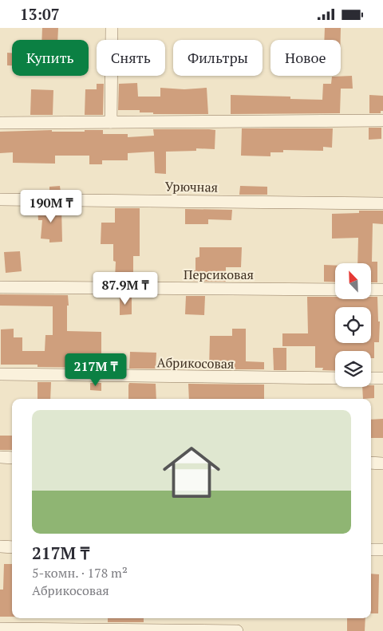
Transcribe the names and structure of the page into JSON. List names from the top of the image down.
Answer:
{
  "streets": {
    "street": ["Урючная", "Персиковая", "Абрикосовая"]
  },
  "north": "top left",
  "page": {
    "status": "13:07",
    "chip": [
      "Купить",
      "Снять",
      "Фильтры",
      "Новое"
    ],
    "price": ["190M ₸", "87.9M ₸", "217M ₸"],
    "list": [
      {
        "name": "217M ₸",
        "note": "5-комн. · 178 m² · Абрикосовая"
      }
    ]
  }
}
